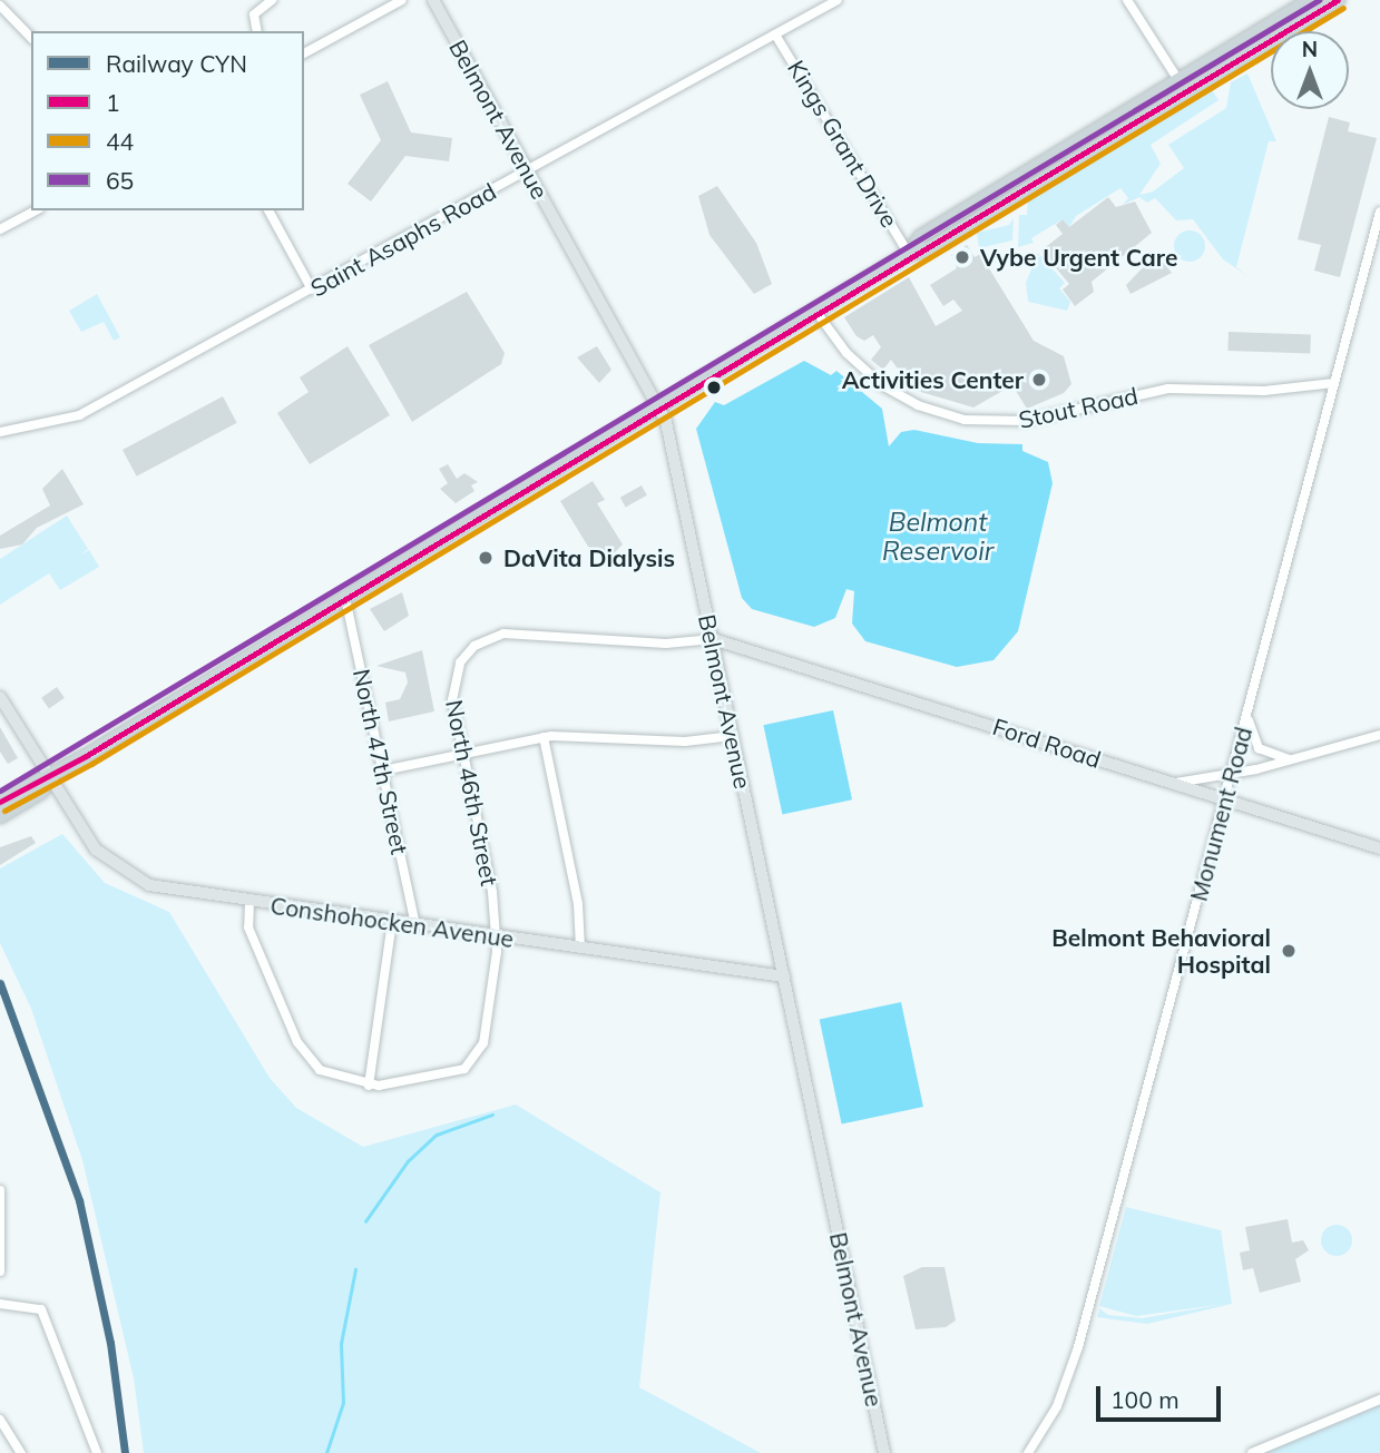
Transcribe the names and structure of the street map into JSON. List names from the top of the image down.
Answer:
{
  "streets": {
    "main road": ["Belmont Avenue", "Ford Road", "Conshohocken Avenue"],
    "street": [
      "Kings Grant Drive",
      "Saint Asaphs Road",
      "Stout Road",
      "North 47th Street",
      "North 46th Street",
      "Monument Road"
    ]
  },
  "crossings": [
    ["Belmont Avenue", "Saint Asaphs Road"],
    ["Belmont Avenue", "Ford Road"],
    ["Belmont Avenue", "North 46th Street"],
    ["Belmont Avenue", "Conshohocken Avenue"],
    ["Kings Grant Drive", "Saint Asaphs Road"],
    ["Stout Road", "Monument Road"],
    ["Ford Road", "North 46th Street"],
    ["Ford Road", "Monument Road"],
    ["North 47th Street", "Conshohocken Avenue"],
    ["North 46th Street", "Conshohocken Avenue"]
  ],
  "water": ["Belmont Reservoir"],
  "places": [
    "Vybe Urgent Care",
    "Activities Center",
    "DaVita Dialysis",
    "Belmont Behavioral Hospital"
  ],
  "lines": [
    "transit line 1",
    "transit line 65",
    "transit line 44",
    "rail line CYN"
  ],
  "legend": [
    "Railway CYN",
    "1",
    "44",
    "65"
  ],
  "scale_bar": "100 m",
  "north": "top"
}
